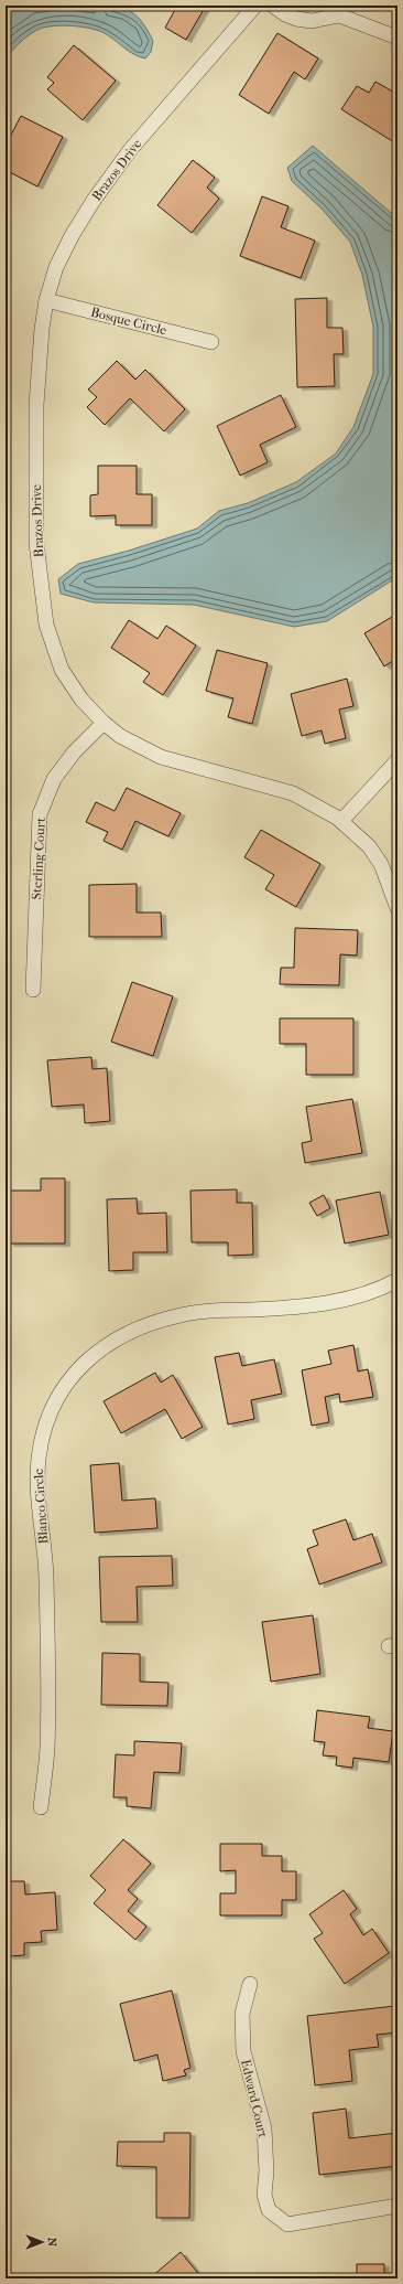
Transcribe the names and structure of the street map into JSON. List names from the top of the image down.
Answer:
{
  "streets": {
    "street": [
      "Brazos Drive",
      "Bosque Circle",
      "Sterling Court",
      "Blanco Circle",
      "Edward Court"
    ]
  },
  "crossings": [
    ["Brazos Drive", "Bosque Circle"],
    ["Brazos Drive", "Sterling Court"]
  ],
  "north": "right"
}
